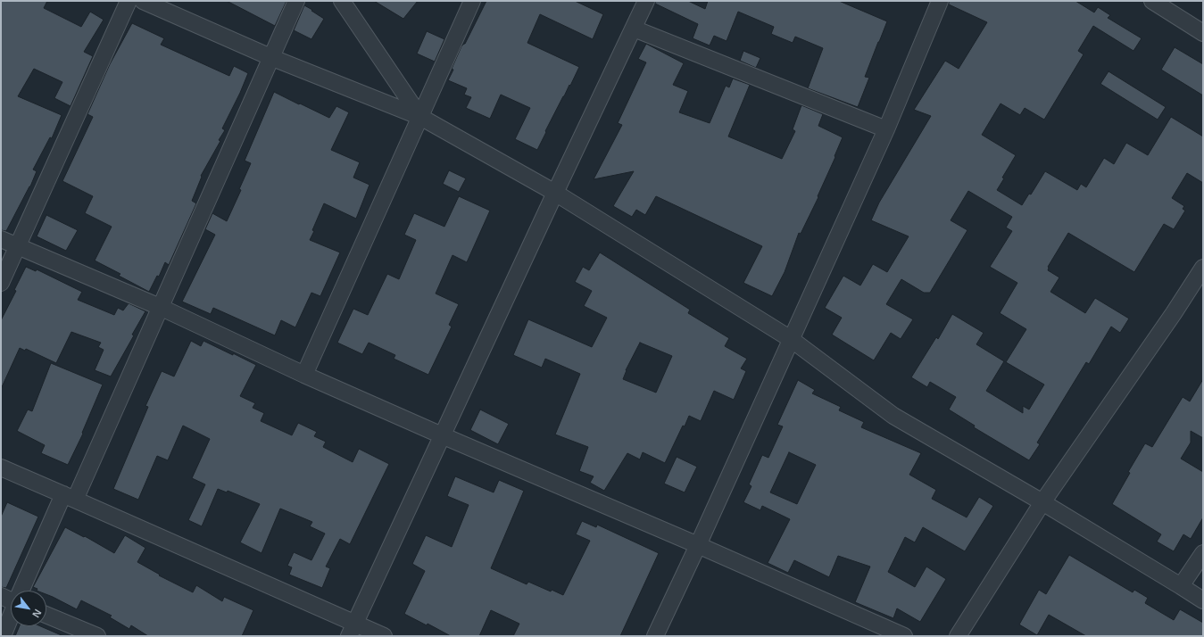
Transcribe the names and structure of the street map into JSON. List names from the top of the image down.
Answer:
{
  "north": "bottom right"
}
